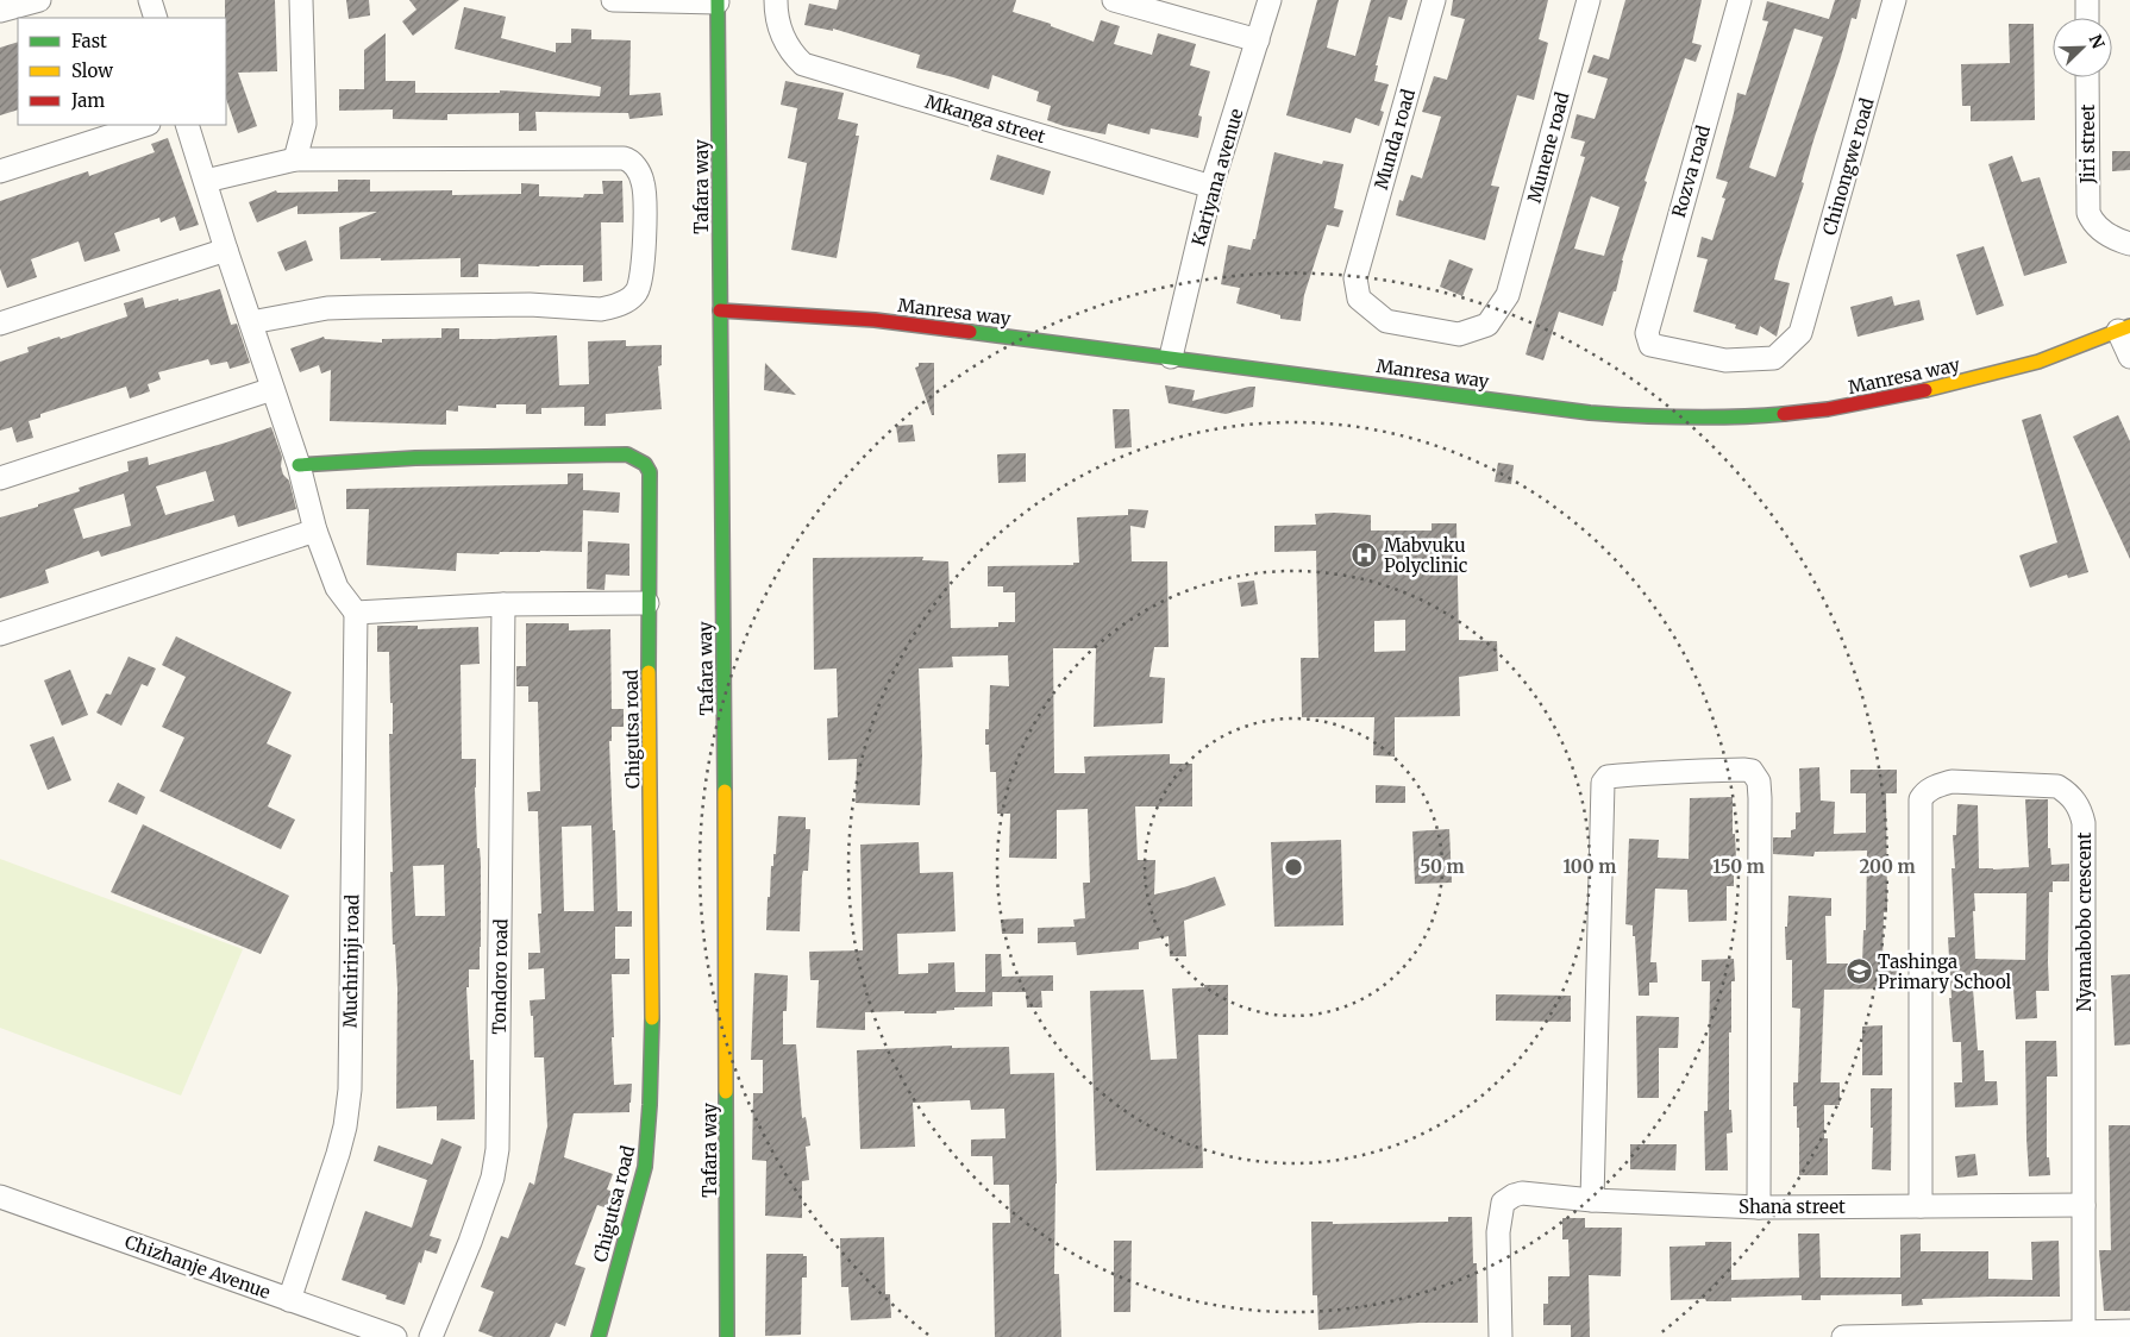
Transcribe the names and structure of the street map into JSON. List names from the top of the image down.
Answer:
{
  "streets": {
    "street": [
      "Mkanga street",
      "Munda road",
      "Jiri street",
      "Munene road",
      "Chinongwe road",
      "Rozva road",
      "Kariyana avenue",
      "Tafara way",
      "Manresa way",
      "Chigutsa road",
      "Nyamabobo crescent",
      "Muchirinji road",
      "Tondoro road",
      "Shana street",
      "Chizhanje Avenue"
    ]
  },
  "crossings": [
    ["Mkanga street", "Kariyana avenue"],
    ["Munda road", "Munene road"],
    ["Chinongwe road", "Rozva road"],
    ["Kariyana avenue", "Manresa way"],
    ["Tafara way", "Manresa way"],
    ["Nyamabobo crescent", "Shana street"],
    ["Muchirinji road", "Chizhanje Avenue"]
  ],
  "places": {
    "hospital": ["Mabvuku Polyclinic"],
    "school or university": ["Tashinga Primary School"]
  },
  "legend": ["Fast", "Slow", "Jam"],
  "north": "top right",
  "rings": [
    "50 m",
    "100 m",
    "150 m",
    "200 m"
  ]
}
